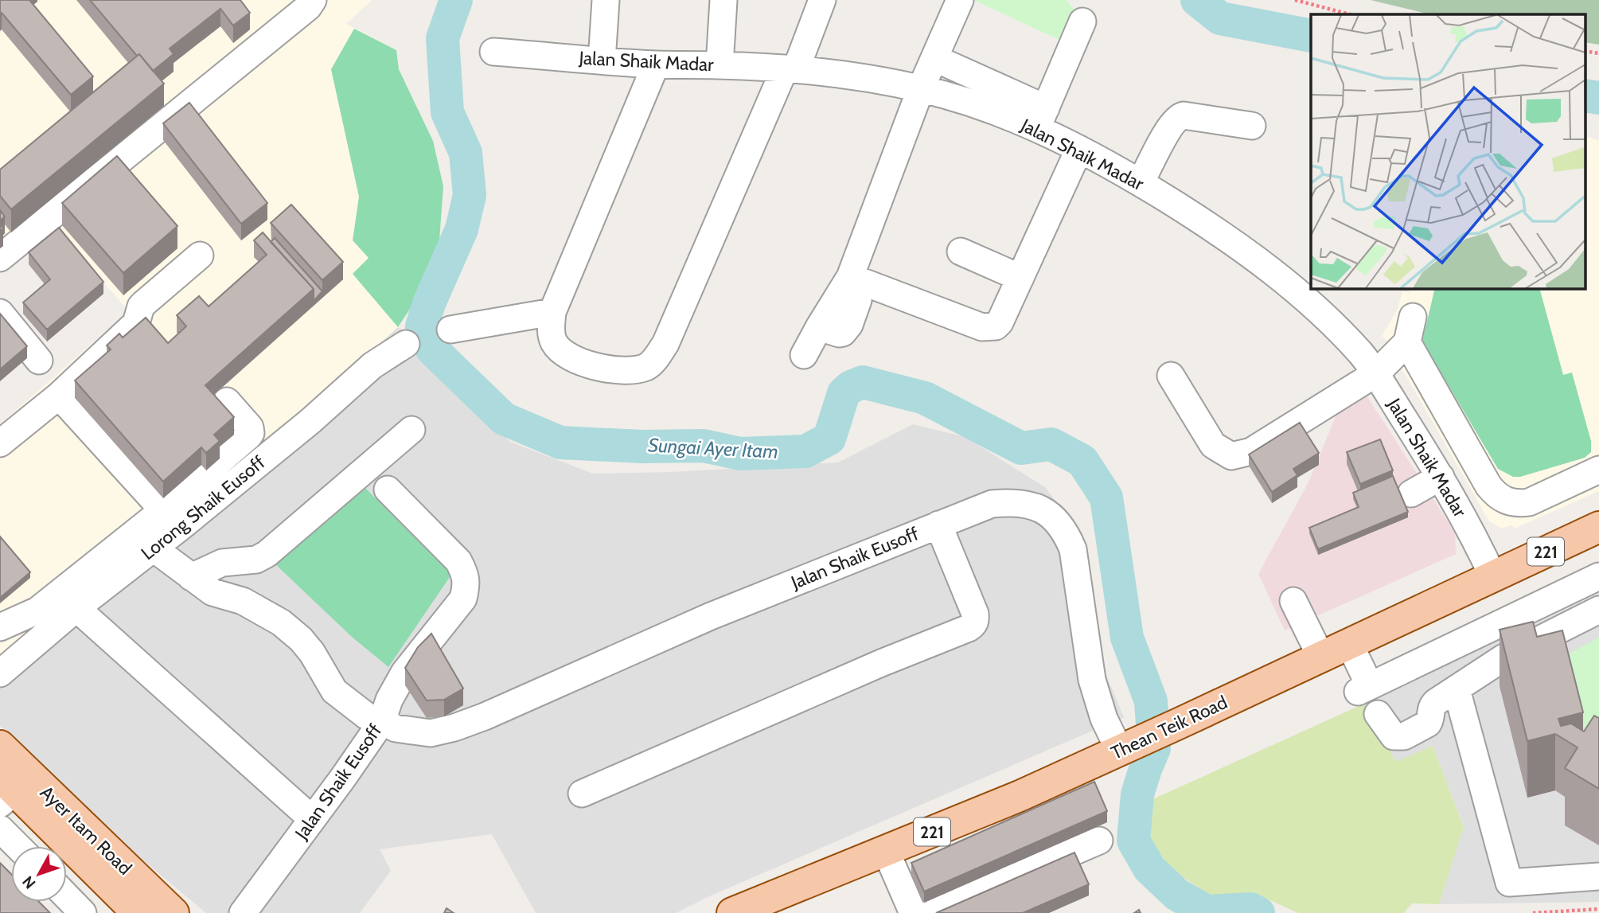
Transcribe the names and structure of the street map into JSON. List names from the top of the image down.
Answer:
{
  "streets": {
    "main road": ["221", "Thean Teik Road", "Ayer Itam Road"],
    "street": ["Jalan Shaik Madar", "Lorong Shaik Eusoff", "Jalan Shaik Eusoff"]
  },
  "crossings": [
    ["Jalan Shaik Madar", "Thean Teik Road"],
    ["Lorong Shaik Eusoff", "Jalan Shaik Eusoff"],
    ["Jalan Shaik Eusoff", "Thean Teik Road"]
  ],
  "water": ["Sungai Ayer Itam"],
  "north": "bottom left"
}
